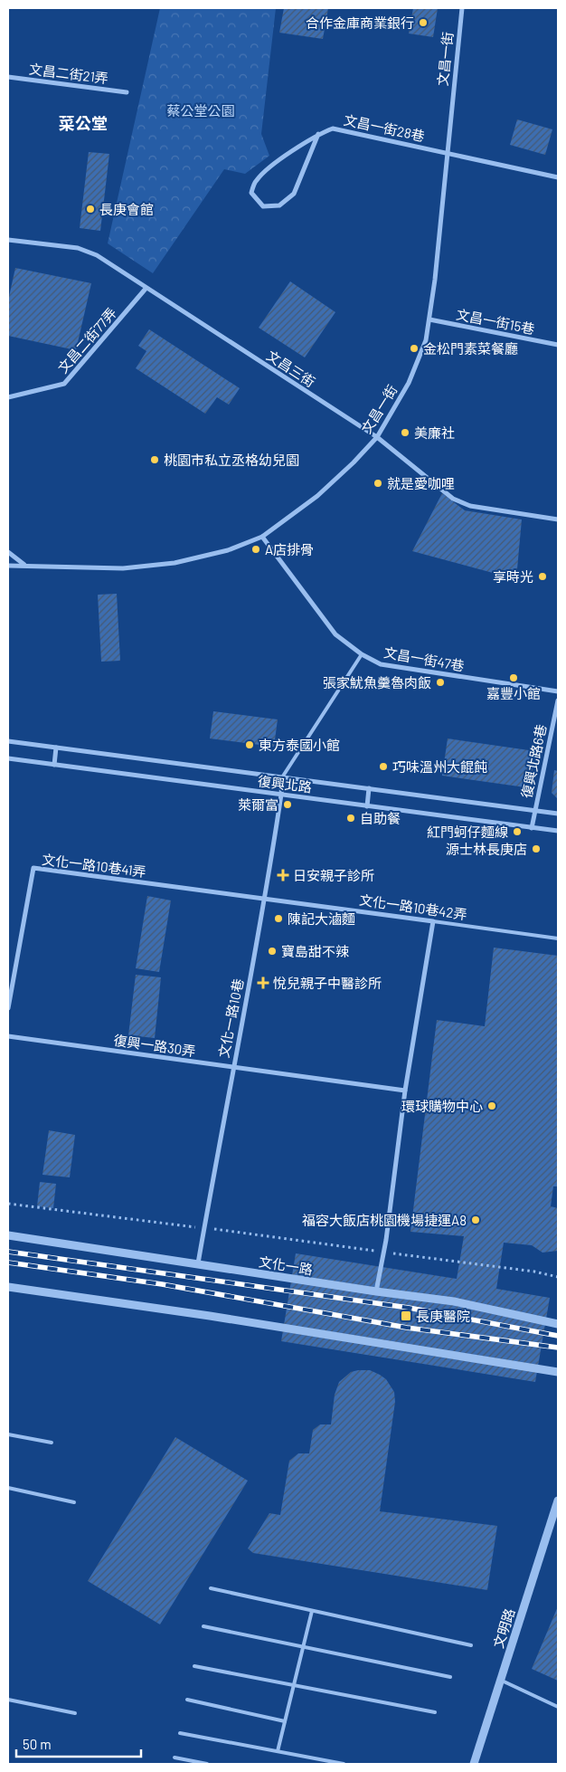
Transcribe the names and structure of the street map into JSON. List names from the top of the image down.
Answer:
{
  "streets": {
    "street": [
      "文昌一街",
      "文昌二街21弄",
      "文昌一街28巷",
      "文昌一街15巷",
      "文昌二街77弄",
      "文昌三街",
      "文昌一街47巷",
      "復興北路6巷",
      "復興北路",
      "文化一路10巷41弄",
      "文化一路10巷42弄",
      "文化一路10巷",
      "復興一路30弄",
      "文化一路",
      "文明路"
    ]
  },
  "crossings": [
    ["文昌一街", "文昌一街28巷"],
    ["文昌一街", "文昌一街15巷"],
    ["文昌一街", "文昌三街"],
    ["文昌一街", "文昌一街47巷"],
    ["文昌二街77弄", "文昌三街"],
    ["復興北路6巷", "復興北路"],
    ["復興北路", "文化一路10巷"],
    ["文化一路10巷41弄", "文化一路10巷42弄"],
    ["文化一路10巷41弄", "文化一路10巷"],
    ["文化一路10巷42弄", "文化一路10巷"],
    ["文化一路10巷", "復興一路30弄"],
    ["文化一路10巷", "文化一路"]
  ],
  "districts": ["菜公堂"],
  "parks": ["蔡公堂公園"],
  "places": {
    "other": [
      "合作金庫商業銀行",
      "長庚會館",
      "金松門素菜餐廳",
      "美廉社",
      "桃園市私立丞格幼兒園",
      "就是愛咖哩",
      "A店排骨",
      "享時光",
      "嘉豐小館",
      "張家魷魚羹魯肉飯",
      "東方泰國小館",
      "巧味溫州大餛飩",
      "萊爾富",
      "自助餐",
      "紅門蚵仔麵線",
      "源士林長庚店",
      "陳記大滷麵",
      "寶島甜不辣",
      "環球購物中心",
      "福容大飯店桃園機場捷運A8"
    ],
    "health": ["日安親子診所", "悅兒親子中醫診所"],
    "transit": ["長庚醫院"]
  },
  "scale_bar": "50 m"
}
